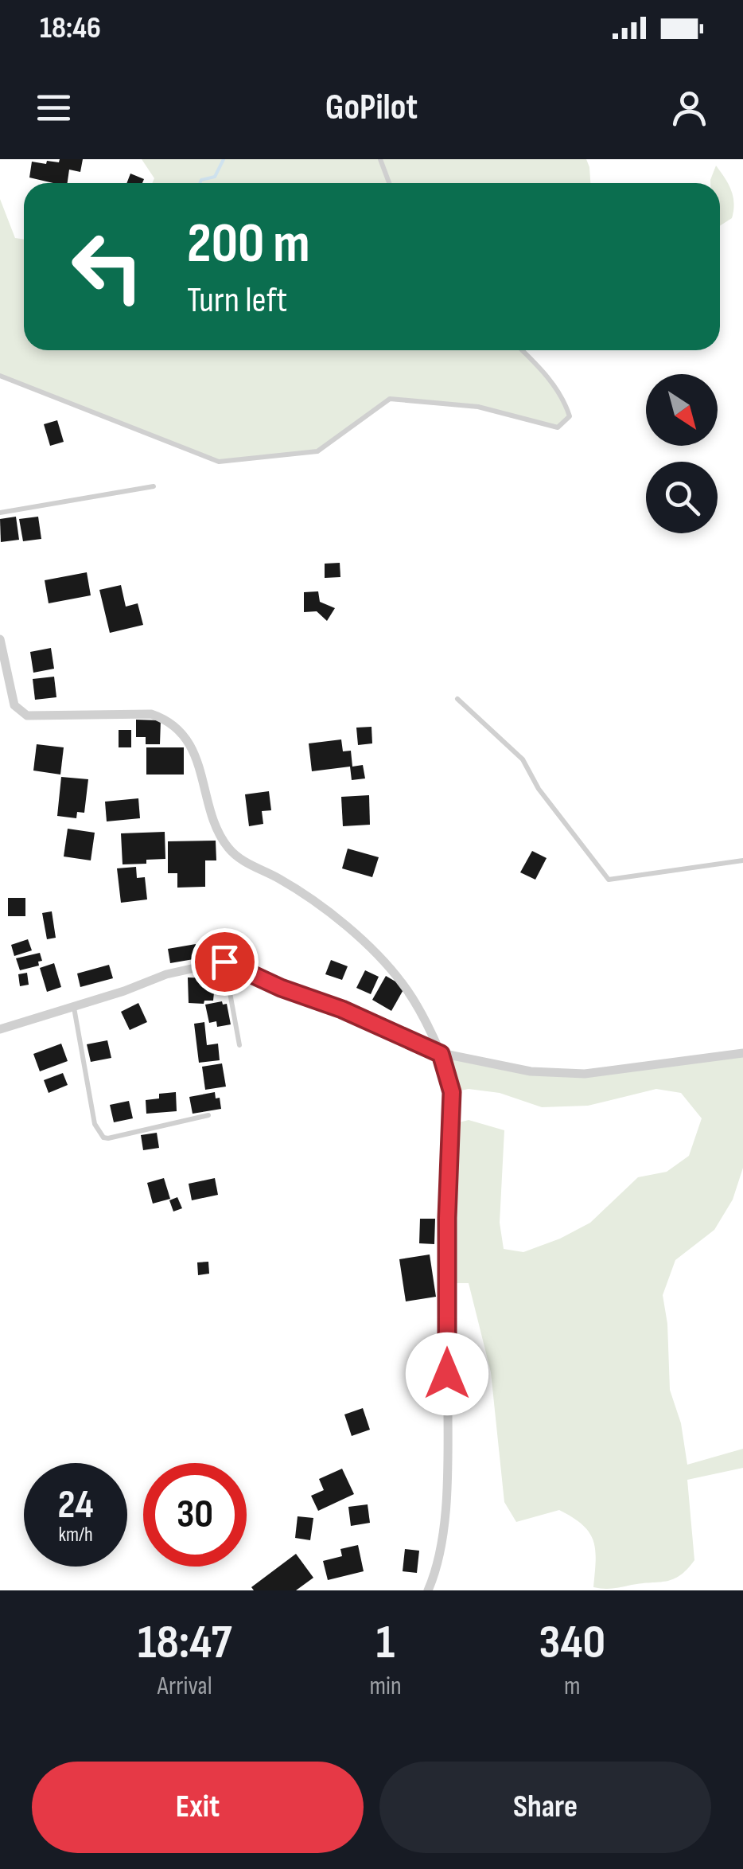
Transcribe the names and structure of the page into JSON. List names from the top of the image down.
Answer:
{
  "north": "bottom right",
  "page": {
    "status": "18:46",
    "header": "GoPilot",
    "turn": ["200 m", "Turn left"],
    "speed": "24 km/h",
    "limit": "30",
    "eta": [
      "18:47",
      "Arrival",
      "1",
      "min",
      "340",
      "m"
    ],
    "buttons": ["Exit", "Share"]
  }
}
